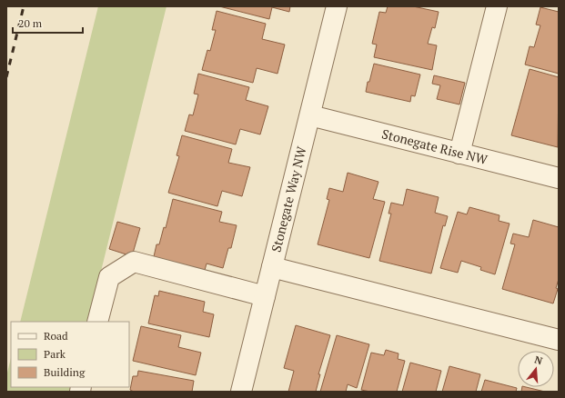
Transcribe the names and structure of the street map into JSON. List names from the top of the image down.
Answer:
{
  "streets": {
    "street": ["Stonegate Rise NW", "Stonegate Way NW"]
  },
  "crossings": [
    ["Stonegate Rise NW", "Stonegate Way NW"]
  ],
  "legend": ["Road", "Park", "Building"],
  "scale_bar": "20 m",
  "north": "top"
}
